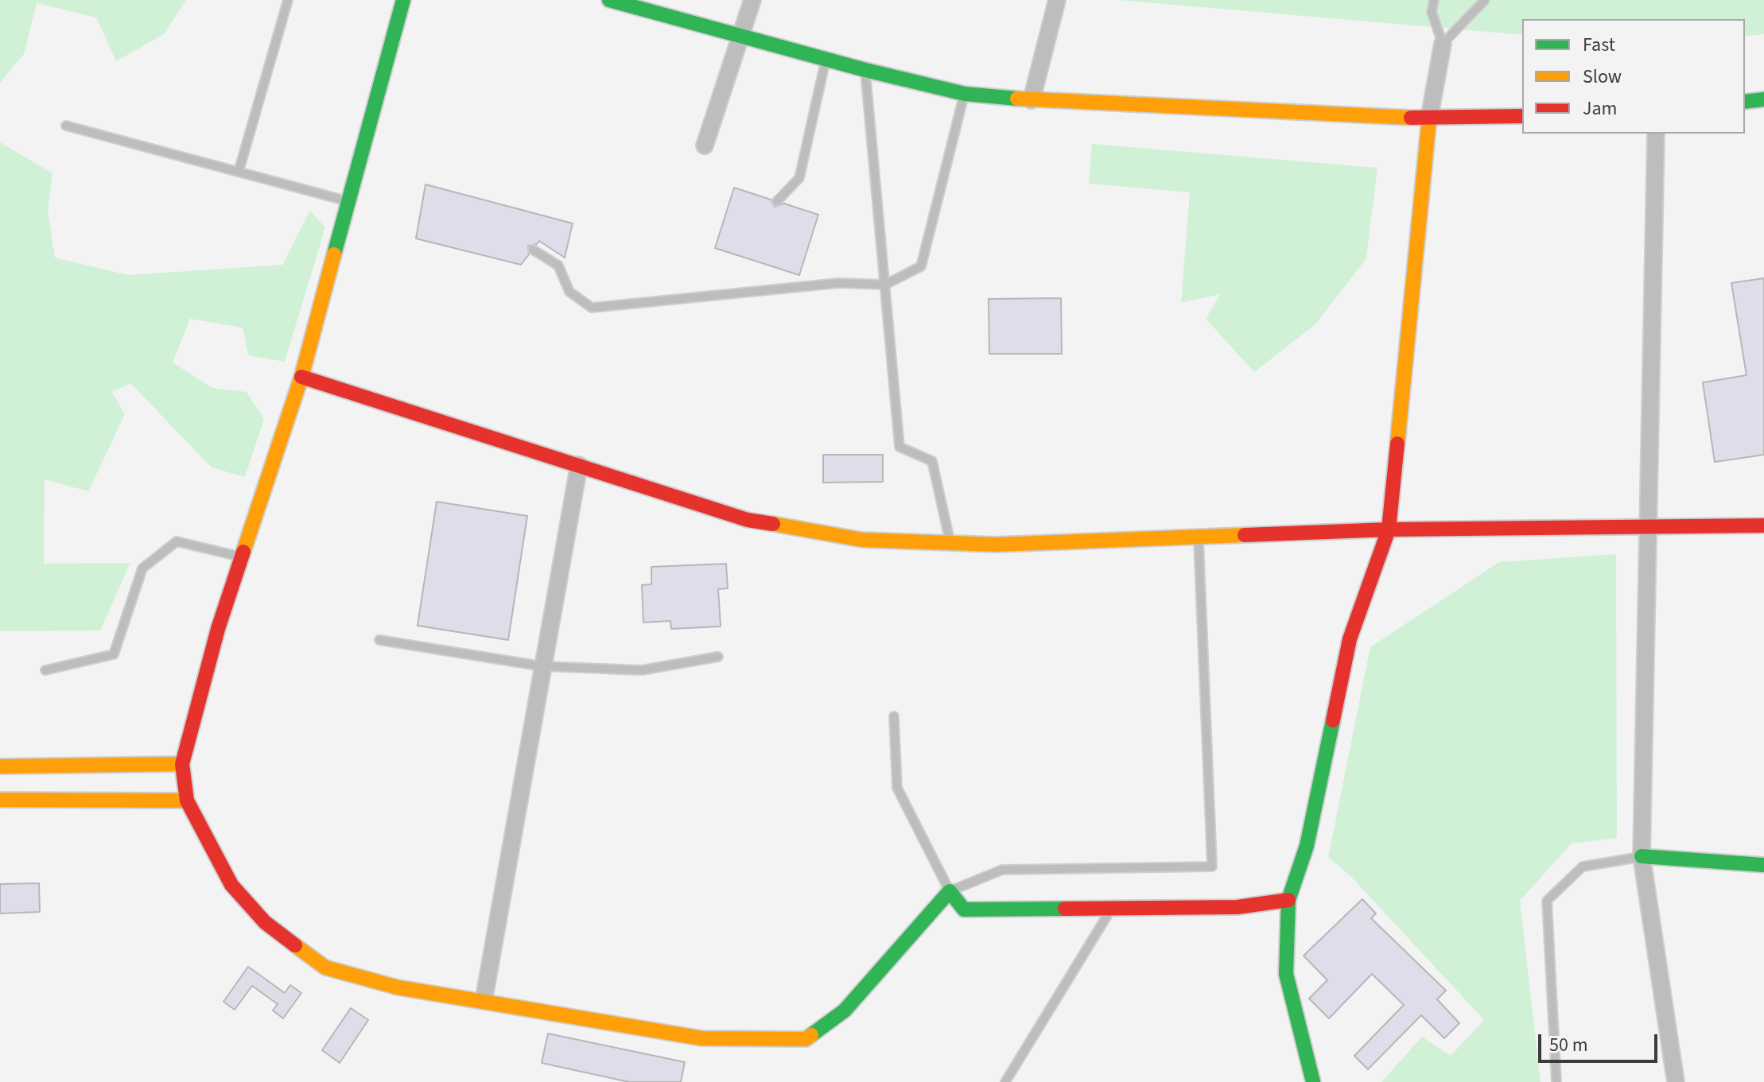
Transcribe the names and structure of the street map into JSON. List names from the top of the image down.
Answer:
{
  "legend": ["Fast", "Slow", "Jam"],
  "scale_bar": "50 m"
}
